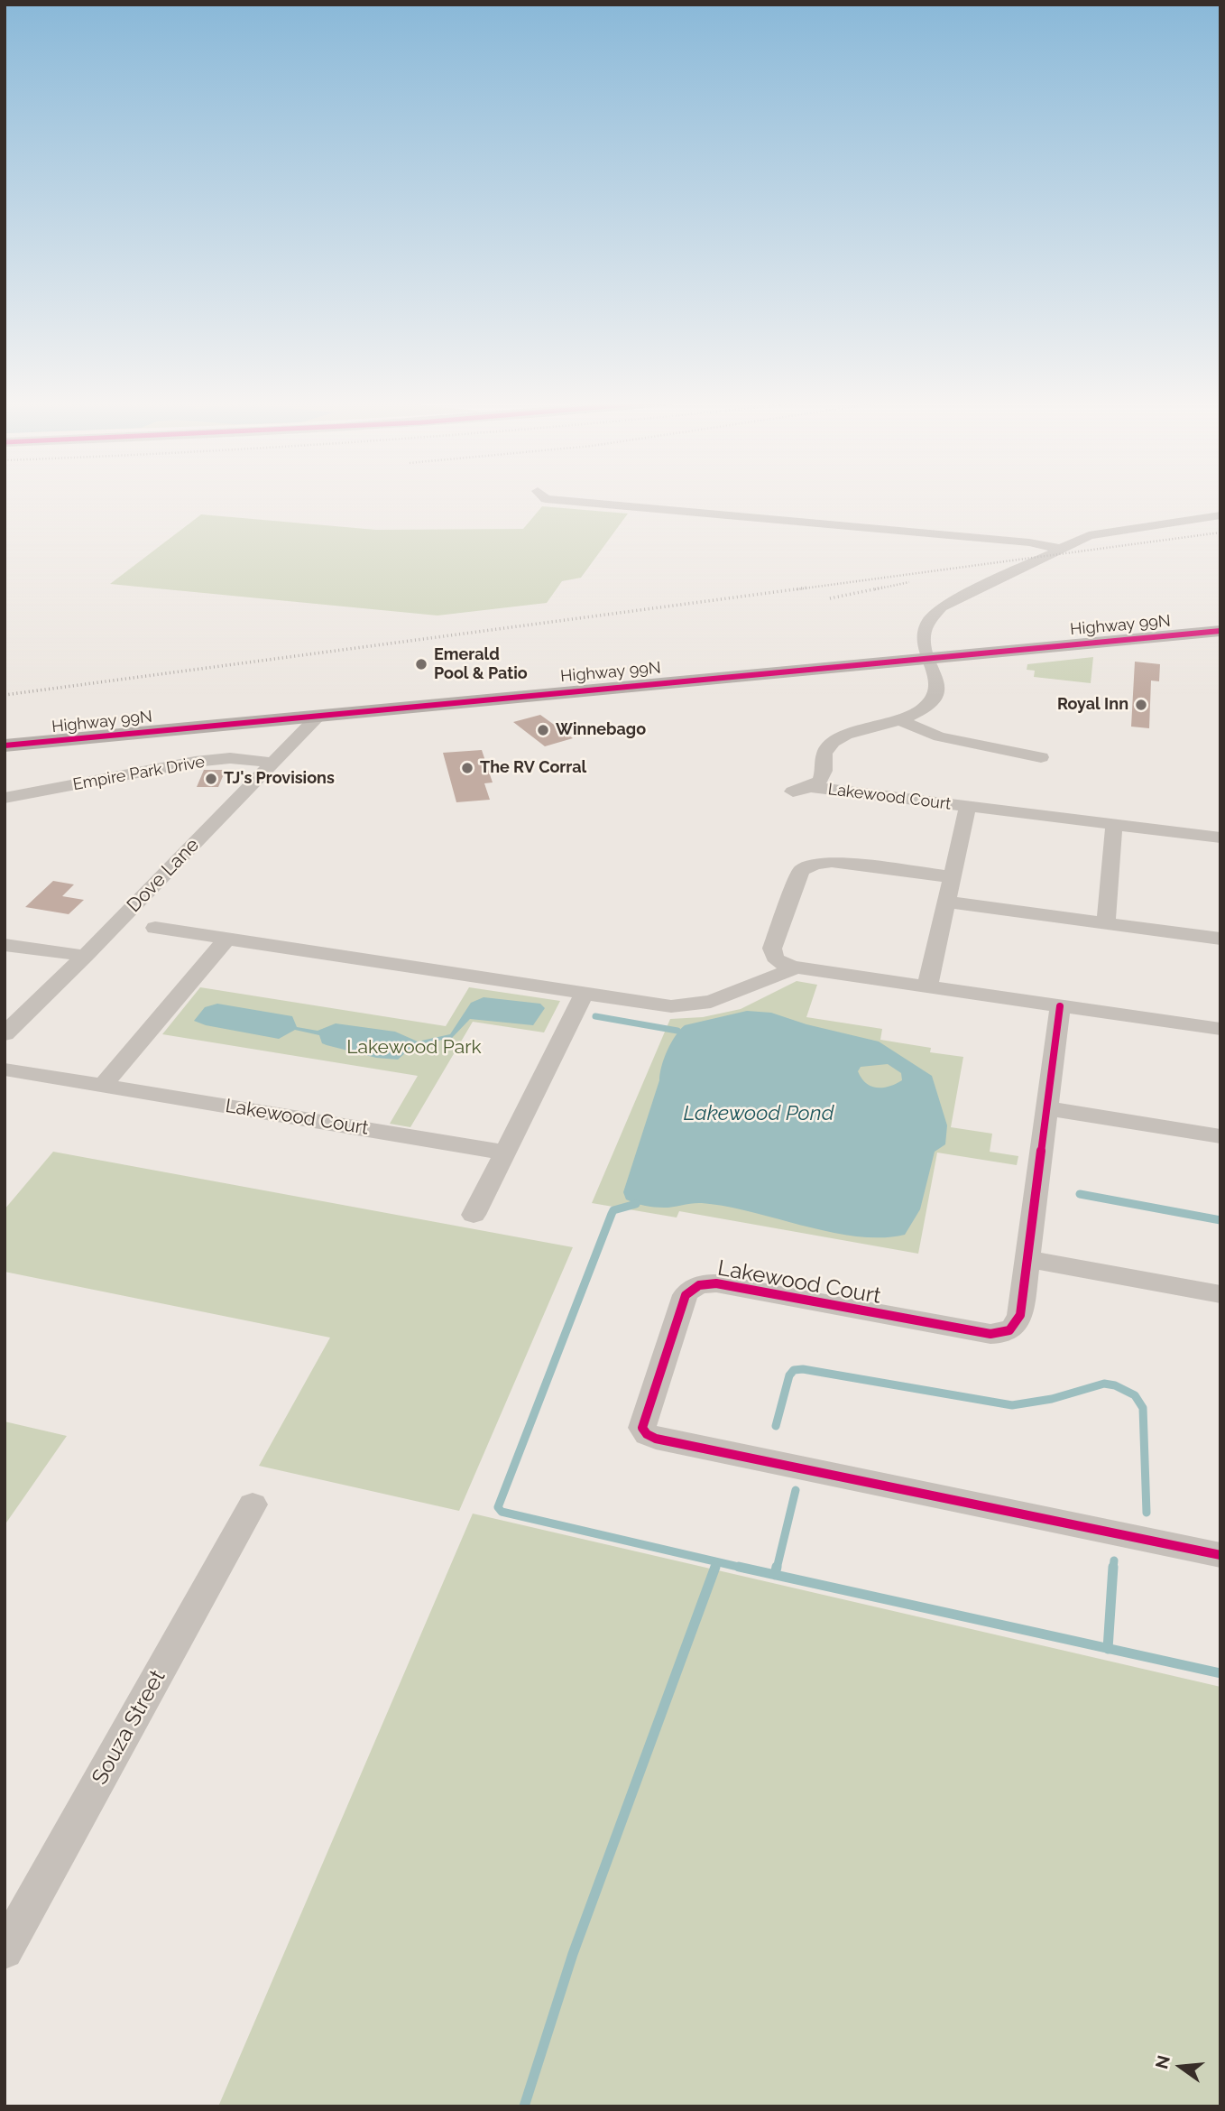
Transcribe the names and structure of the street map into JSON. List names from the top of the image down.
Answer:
{
  "streets": {
    "main road": ["Highway 99N"],
    "street": [
      "Empire Park Drive",
      "Lakewood Court",
      "Dove Lane",
      "Souza Street"
    ]
  },
  "crossings": [
    ["Highway 99N", "Lakewood Court"],
    ["Highway 99N", "Dove Lane"],
    ["Empire Park Drive", "Dove Lane"]
  ],
  "water": ["Lakewood Pond"],
  "parks": ["Lakewood Park"],
  "places": [
    "Emerald Pool & Patio",
    "Royal Inn",
    "Winnebago",
    "The RV Corral",
    "TJ's Provisions"
  ],
  "north": "left"
}
